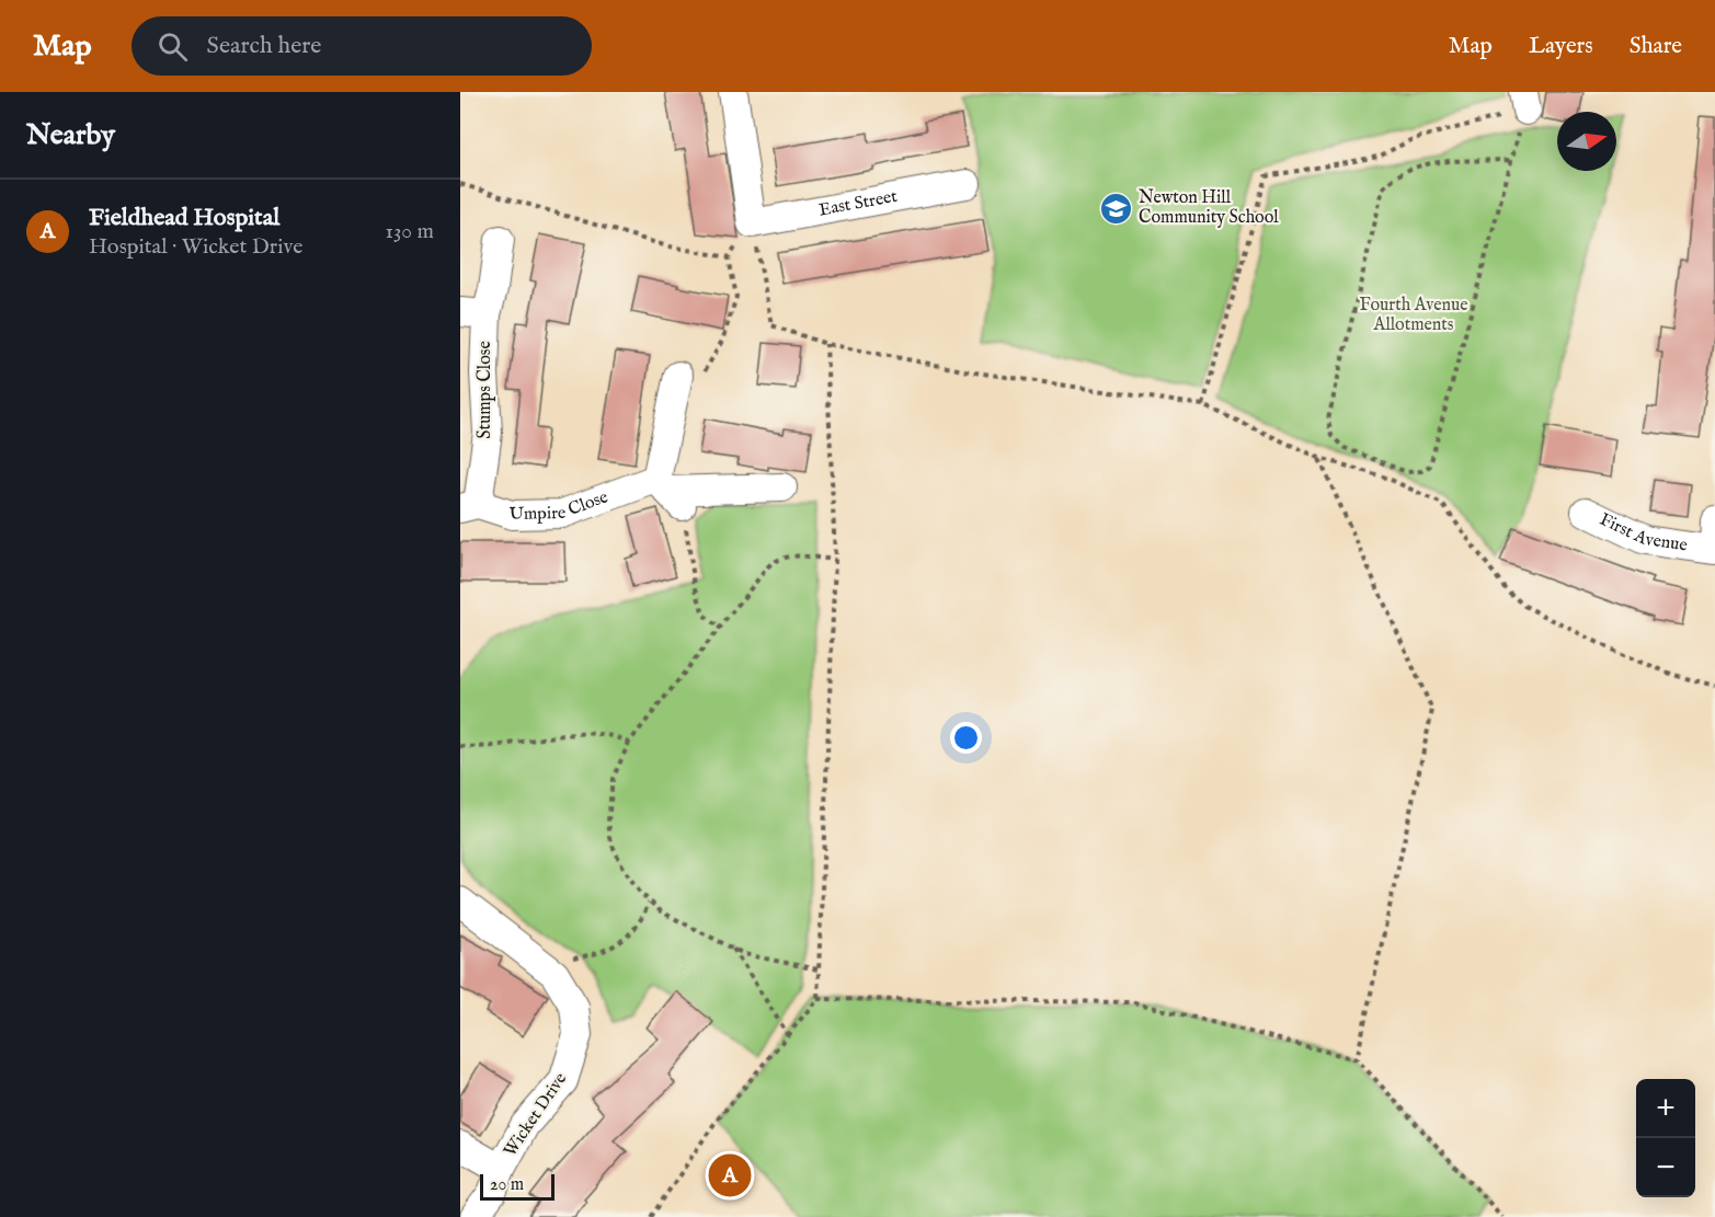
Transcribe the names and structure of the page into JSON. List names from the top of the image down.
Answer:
{
  "streets": {
    "street": [
      "East Street",
      "Stumps Close",
      "Umpire Close",
      "First Avenue",
      "Wicket Drive"
    ]
  },
  "crossings": [
    ["Stumps Close", "Umpire Close"]
  ],
  "parks": ["Fourth Avenue Allotments"],
  "places": {
    "school or university": ["Newton Hill Community School"]
  },
  "scale_bar": "20 m",
  "north": "right",
  "page": {
    "header": "Map",
    "search": "Search here",
    "nav": ["Map", "Layers", "Share"],
    "heading": "Nearby",
    "list": [
      {
        "mark": "A",
        "name": "Fieldhead Hospital",
        "note": "Hospital · Wicket Drive",
        "value": "130 m"
      }
    ],
    "map_buttons": ["+", "−"],
    "pins": "A",
    "scale": "20 m"
  }
}
